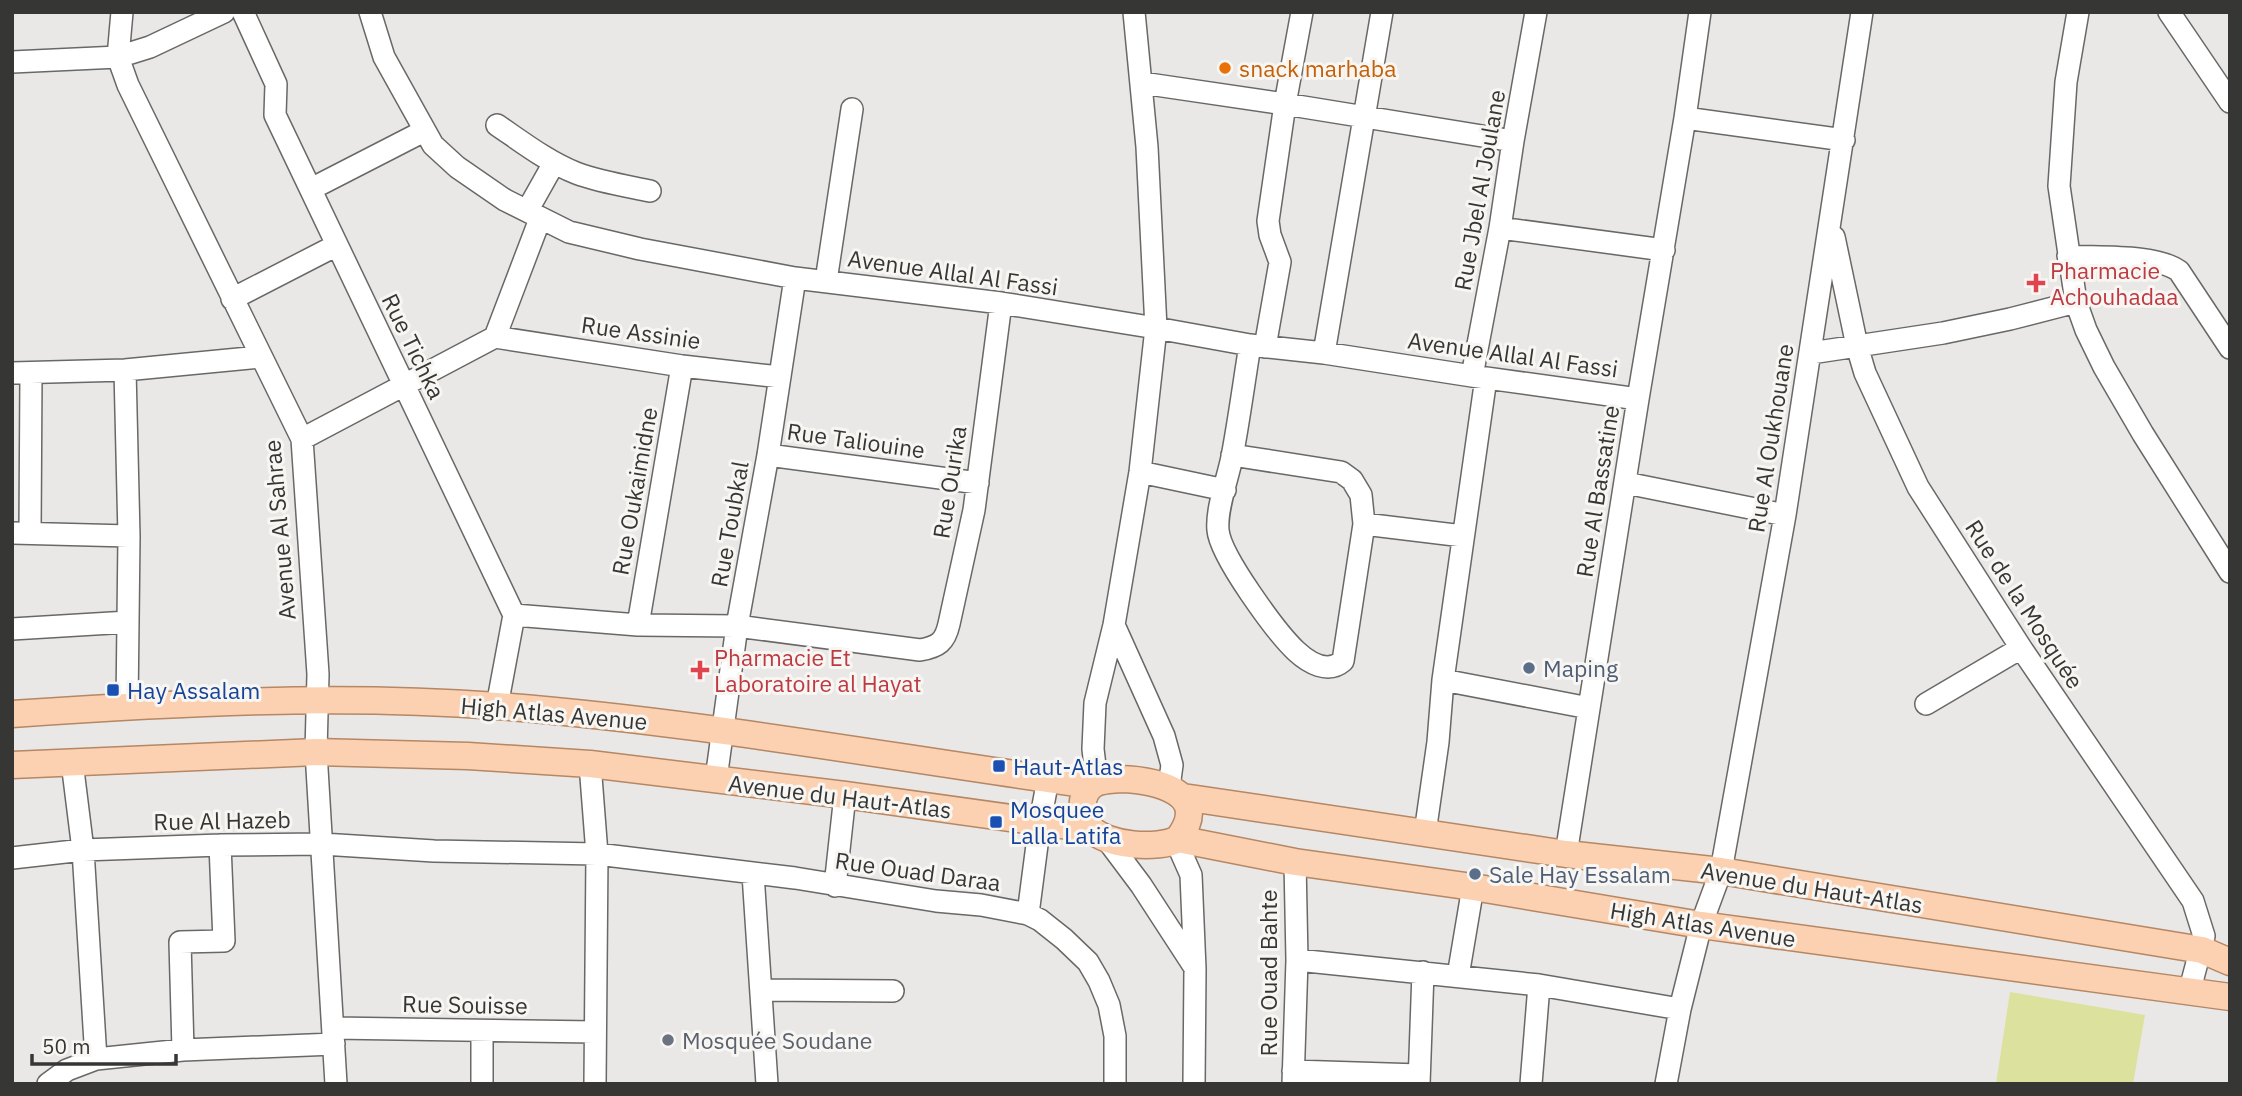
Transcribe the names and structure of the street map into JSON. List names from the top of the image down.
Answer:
{
  "streets": {
    "main road": ["High Atlas Avenue", "Avenue du Haut-Atlas"],
    "street": [
      "Rue Jbel Al Joulane",
      "Avenue Allal Al Fassi",
      "Rue Assinie",
      "Rue Tichka",
      "Rue Al Oukhouane",
      "Rue Taliouine",
      "Rue Ourika",
      "Rue Oukaimidne",
      "Rue Al Bassatine",
      "Rue Toubkal",
      "Avenue Al Sahrae",
      "Rue de la Mosquée",
      "Rue Al Hazeb",
      "Rue Ouad Daraa",
      "Rue Ouad Bahte",
      "Rue Souisse"
    ]
  },
  "crossings": [
    ["Rue Jbel Al Joulane", "Avenue Allal Al Fassi"],
    ["Rue Jbel Al Joulane", "Avenue du Haut-Atlas"],
    ["Avenue Allal Al Fassi", "Rue Ourika"],
    ["Avenue Allal Al Fassi", "Rue Al Bassatine"],
    ["Avenue Allal Al Fassi", "Rue Toubkal"],
    ["Rue Assinie", "Rue Oukaimidne"],
    ["Rue Assinie", "Rue Toubkal"],
    ["Rue Al Oukhouane", "Rue de la Mosquée"],
    ["Rue Al Oukhouane", "High Atlas Avenue"],
    ["Rue Al Oukhouane", "Avenue du Haut-Atlas"],
    ["Rue Taliouine", "Rue Ourika"],
    ["Rue Taliouine", "Rue Toubkal"],
    ["Rue Ourika", "Rue Toubkal"],
    ["Rue Al Bassatine", "Avenue du Haut-Atlas"],
    ["Rue Toubkal", "High Atlas Avenue"],
    ["Rue Toubkal", "Avenue du Haut-Atlas"],
    ["Avenue Al Sahrae", "High Atlas Avenue"],
    ["Avenue Al Sahrae", "Rue Al Hazeb"],
    ["Avenue Al Sahrae", "Rue Souisse"],
    ["Rue de la Mosquée", "High Atlas Avenue"],
    ["Rue de la Mosquée", "Avenue du Haut-Atlas"],
    ["High Atlas Avenue", "Avenue du Haut-Atlas"],
    ["High Atlas Avenue", "Rue Ouad Bahte"],
    ["Rue Al Hazeb", "Rue Ouad Daraa"]
  ],
  "places": {
    "other": [
      "snack marhaba",
      "Maping",
      "Sale Hay Essalam",
      "Mosquée Soudane"
    ],
    "health": ["Pharmacie Achouhadaa", "Pharmacie Et Laboratoire al Hayat"],
    "transit": ["Hay Assalam", "Haut-Atlas", "Mosquee Lalla Latifa"]
  },
  "scale_bar": "50 m"
}
